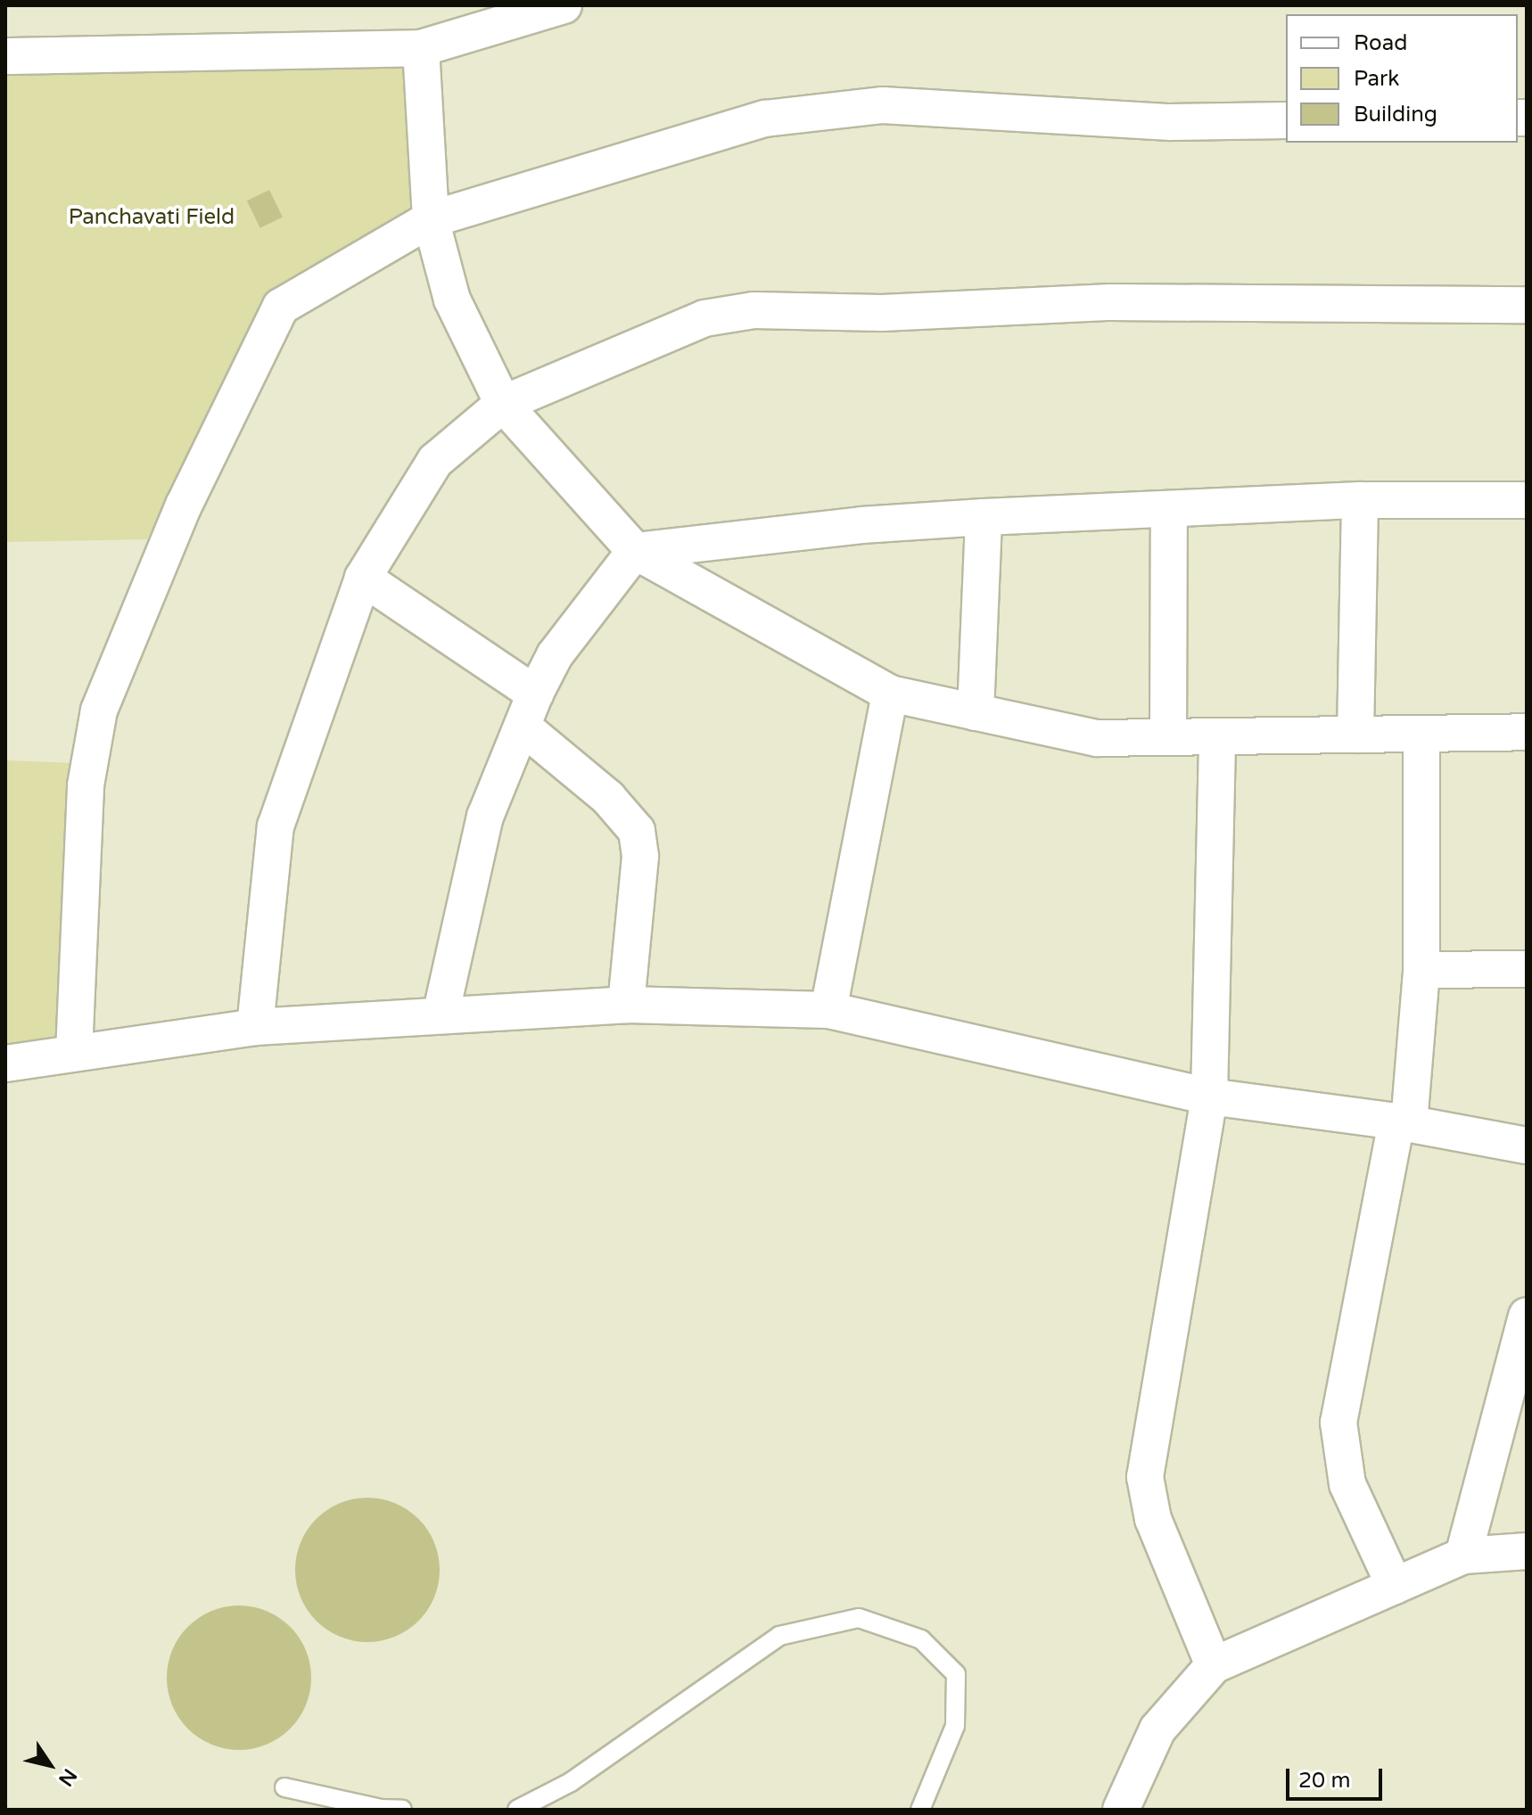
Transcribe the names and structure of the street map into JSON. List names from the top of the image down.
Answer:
{
  "parks": ["Panchavati Field"],
  "legend": ["Road", "Park", "Building"],
  "scale_bar": "20 m",
  "north": "bottom right"
}
